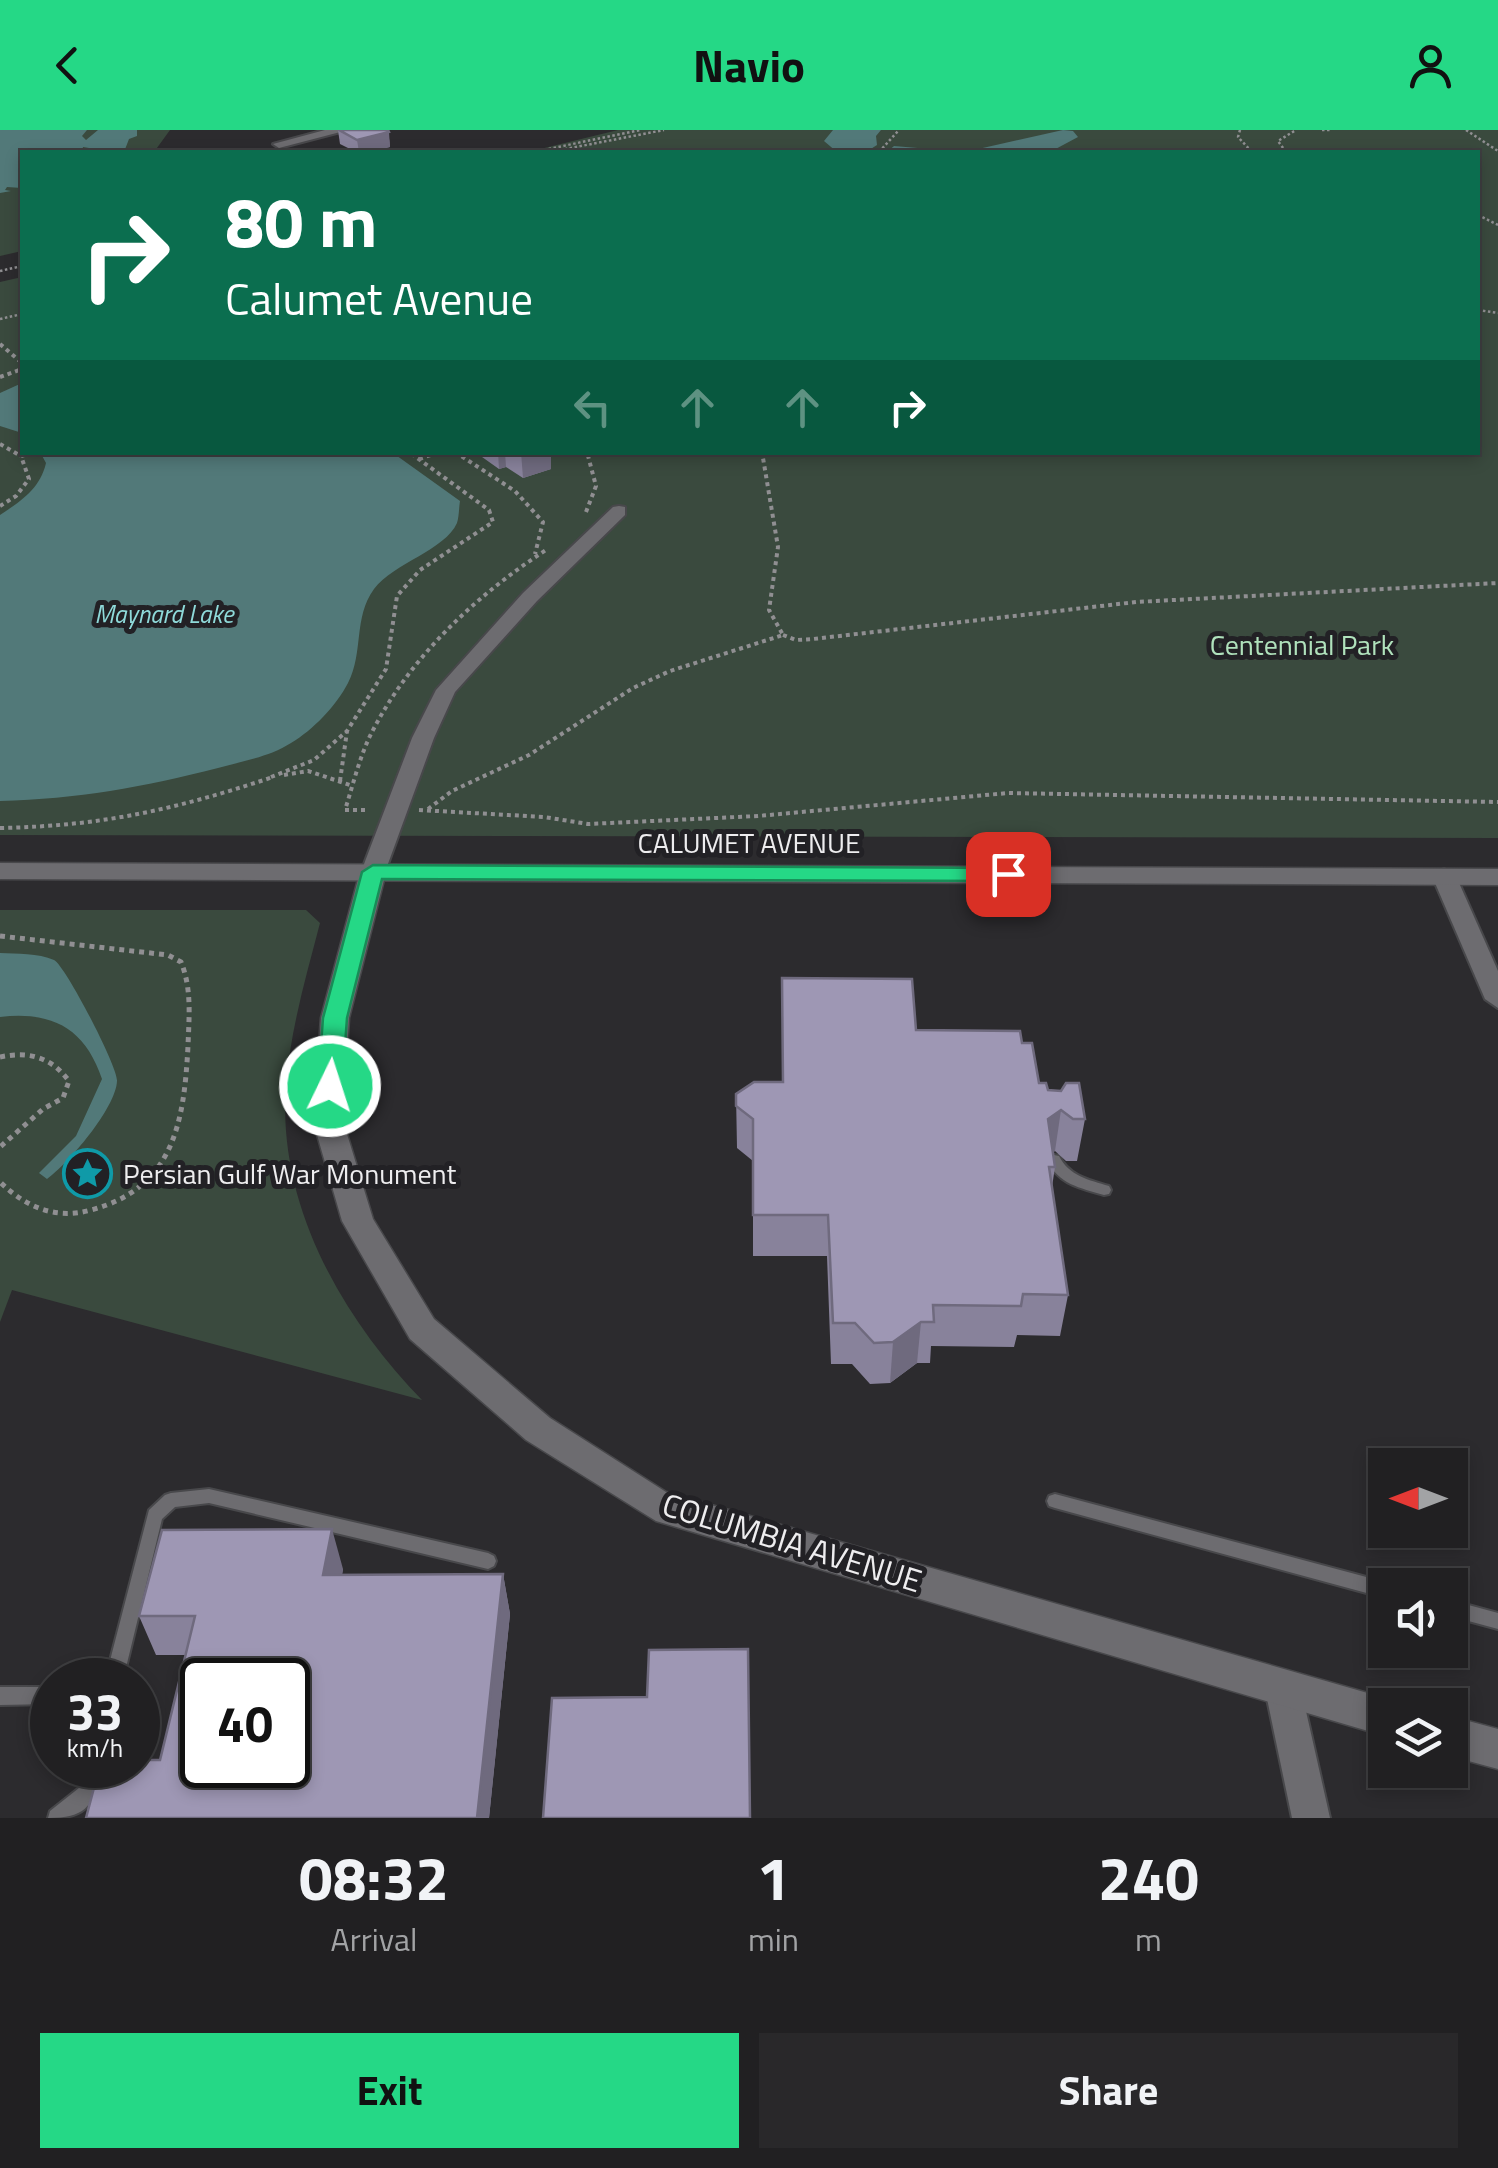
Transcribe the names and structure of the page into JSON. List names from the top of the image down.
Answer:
{
  "streets": {
    "main road": ["CALUMET AVENUE", "COLUMBIA AVENUE"]
  },
  "crossings": [
    ["CALUMET AVENUE", "COLUMBIA AVENUE"]
  ],
  "water": ["Maynard Lake"],
  "parks": ["Centennial Park"],
  "places": {
    "place": ["Persian Gulf War Monument"]
  },
  "north": "left",
  "page": {
    "header": "Navio",
    "turn": ["80 m", "Calumet Avenue"],
    "speed": "33 km/h",
    "limit": "40",
    "eta": [
      "08:32",
      "Arrival",
      "1",
      "min",
      "240",
      "m"
    ],
    "buttons": ["Exit", "Share"]
  }
}
